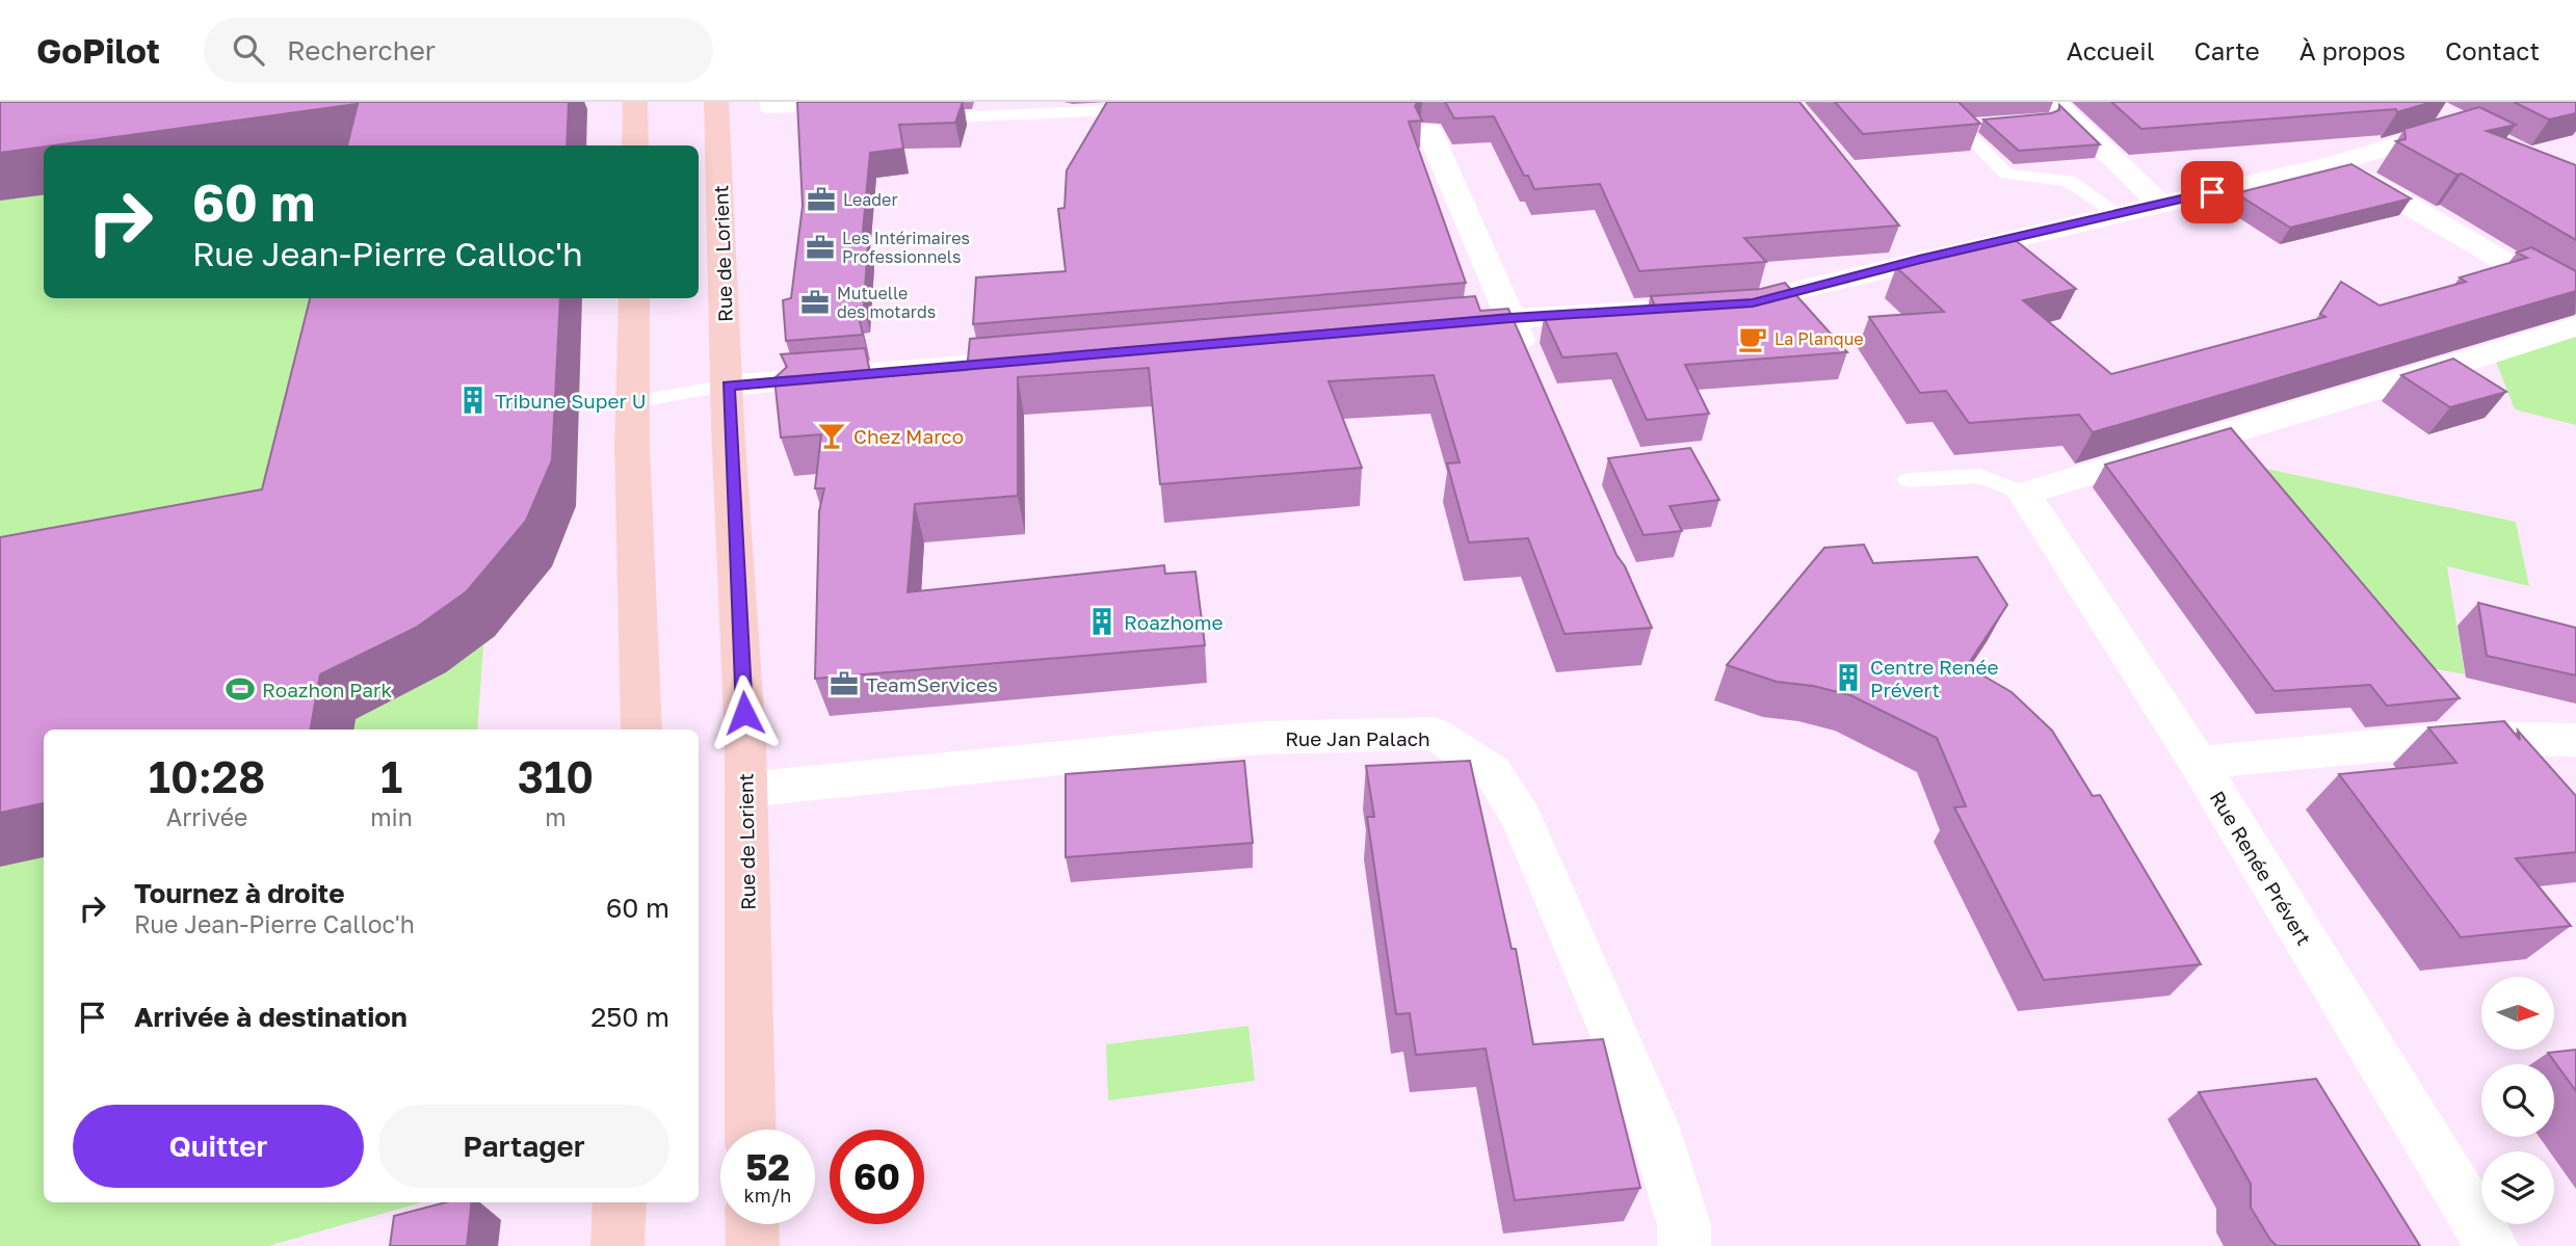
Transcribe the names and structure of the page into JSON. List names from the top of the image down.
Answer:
{
  "streets": {
    "main road": ["Rue de Lorient"],
    "street": ["Rue Jan Palach", "Rue Renée Prévert"]
  },
  "crossings": [
    ["Rue de Lorient", "Rue Jan Palach"]
  ],
  "places": {
    "office": [
      "Leader",
      "Les Intérimaires Professionnels",
      "Mutuelle des motards",
      "TeamServices"
    ],
    "cafe": ["La Planque"],
    "building": ["Tribune Super U", "Roazhome", "Centre Renée Prévert"],
    "bar": ["Chez Marco"],
    "sports": ["Roazhon Park"]
  },
  "north": "right",
  "page": {
    "header": "GoPilot",
    "search": "Rechercher",
    "nav": [
      "Accueil",
      "Carte",
      "À propos",
      "Contact"
    ],
    "turn": ["60 m", "Rue Jean-Pierre Calloc'h"],
    "eta": [
      "10:28",
      "Arrivée",
      "1",
      "min",
      "310",
      "m"
    ],
    "list": [
      {
        "name": "Tournez à droite",
        "note": "Rue Jean-Pierre Calloc'h",
        "value": "60 m"
      },
      {
        "name": "Arrivée à destination",
        "value": "250 m"
      }
    ],
    "buttons": ["Quitter", "Partager"],
    "speed": "52 km/h",
    "limit": "60"
  }
}
